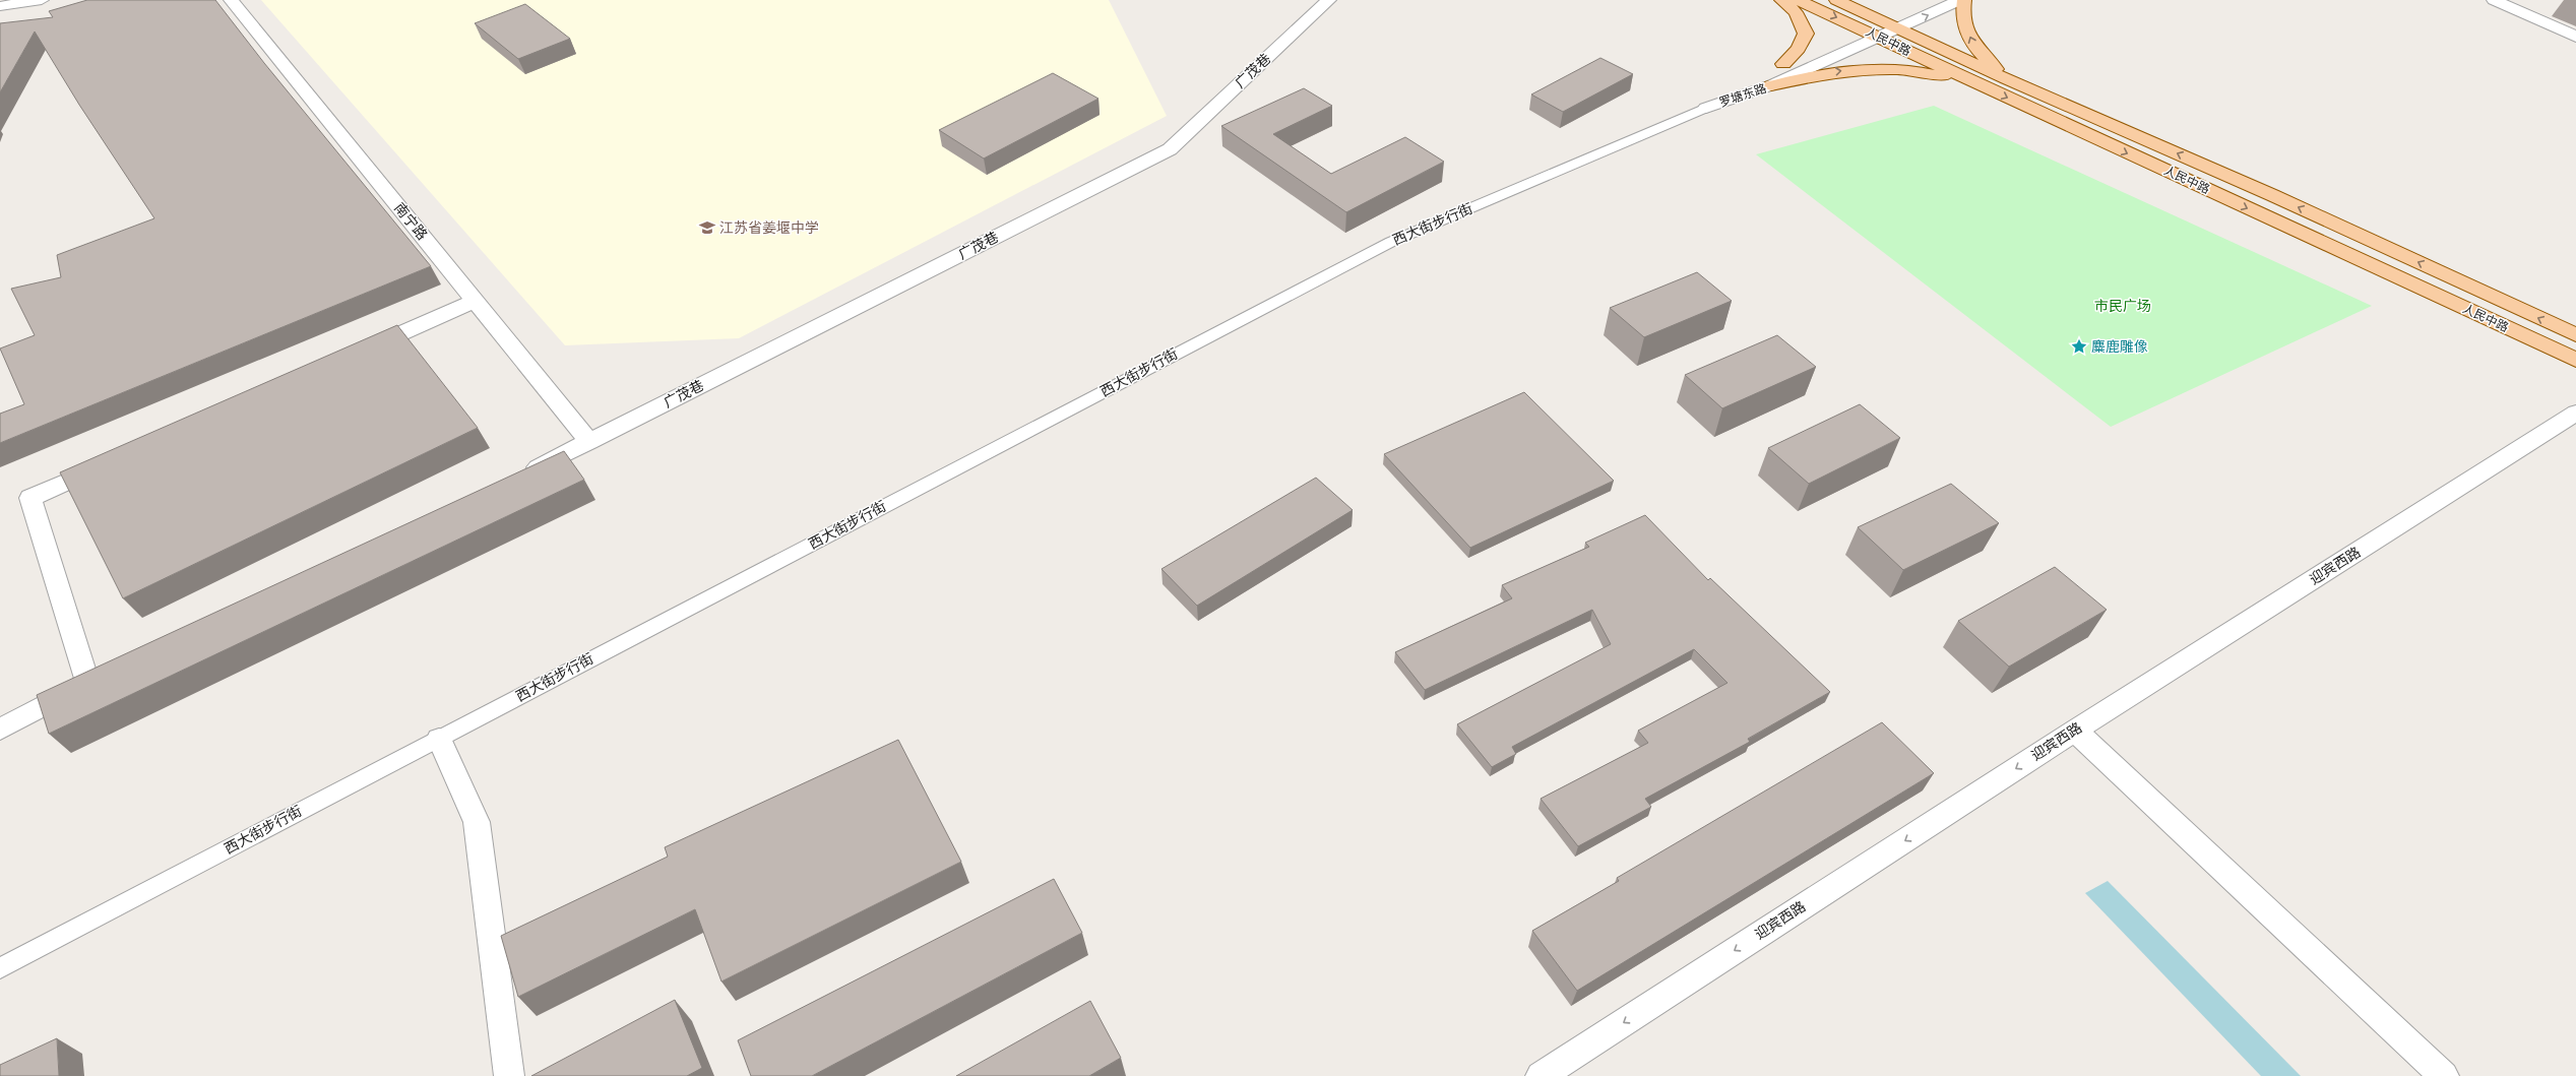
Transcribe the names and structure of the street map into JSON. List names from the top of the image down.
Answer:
{
  "streets": {
    "main road": ["人民中路"],
    "street": [
      "广茂巷",
      "罗塘东路",
      "南宁路",
      "西大街步行街",
      "迎宾西路"
    ]
  },
  "crossings": [
    ["人民中路", "罗塘东路"],
    ["广茂巷", "南宁路"],
    ["罗塘东路", "西大街步行街"]
  ],
  "one_way": ["迎宾西路"],
  "parks": ["市民广场"],
  "places": {
    "school or university": ["江苏省姜堰中学"],
    "place": ["麋鹿雕像"]
  }
}
